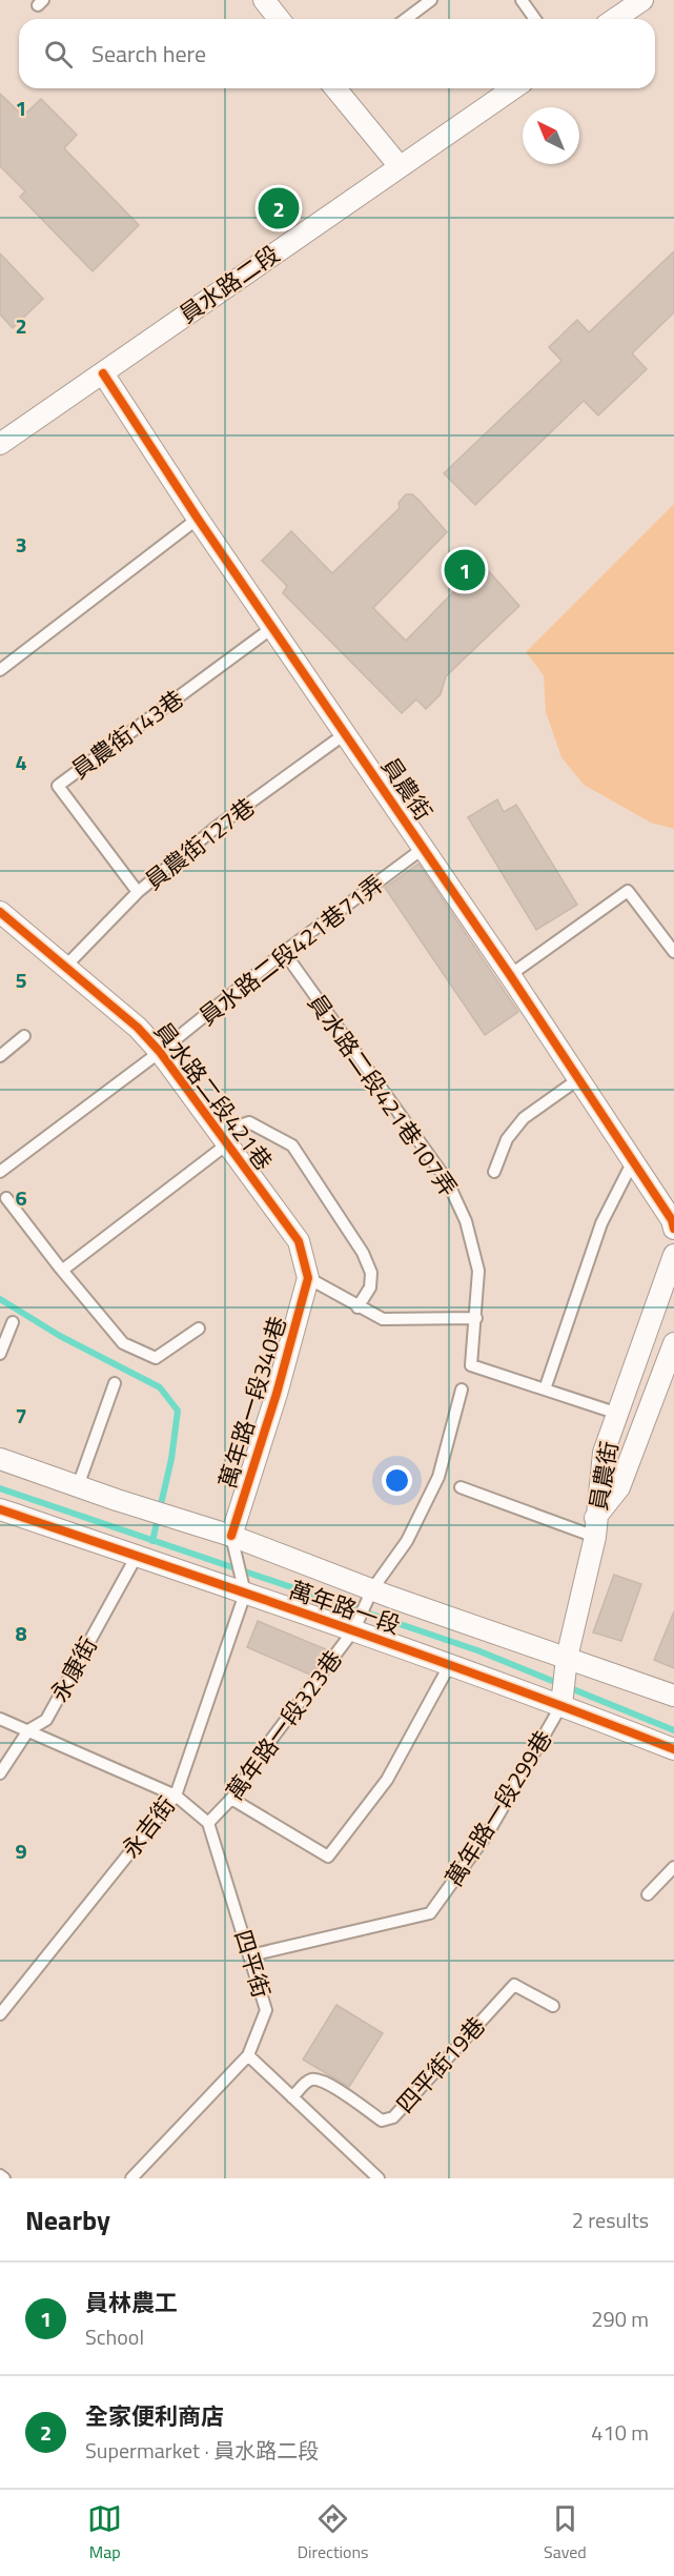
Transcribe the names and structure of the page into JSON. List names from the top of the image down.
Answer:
{
  "streets": {
    "street": [
      "員水路二段",
      "員農街",
      "員水路二段421巷",
      "萬年路一段340巷",
      "萬年路一段"
    ],
    "lane": [
      "員農街143巷",
      "員農街127巷",
      "員水路二段421巷71弄",
      "員水路二段421巷107弄",
      "永康街",
      "萬年路一段323巷",
      "萬年路一段299巷",
      "永吉街",
      "四平街",
      "四平街19巷"
    ]
  },
  "crossings": [
    ["員水路二段", "員農街"],
    ["員農街143巷", "員農街"],
    ["員農街143巷", "員農街127巷"],
    ["員農街", "員農街127巷"],
    ["員農街", "員水路二段421巷71弄"],
    ["員農街", "萬年路一段"],
    ["員農街", "萬年路一段299巷"],
    ["員農街127巷", "員水路二段421巷"],
    ["員水路二段421巷71弄", "員水路二段421巷107弄"],
    ["員水路二段421巷71弄", "員水路二段421巷"],
    ["員水路二段421巷", "萬年路一段340巷"],
    ["萬年路一段340巷", "萬年路一段"],
    ["萬年路一段", "永康街"],
    ["萬年路一段", "萬年路一段323巷"],
    ["萬年路一段", "萬年路一段299巷"],
    ["萬年路一段", "永吉街"],
    ["萬年路一段323巷", "四平街"],
    ["萬年路一段299巷", "四平街"]
  ],
  "north": "top left",
  "page": {
    "search": "Search here",
    "pins": ["2", "1"],
    "heading": ["Nearby", "2 results"],
    "list": [
      {
        "mark": "1",
        "name": "員林農工",
        "note": "School",
        "value": "290 m"
      },
      {
        "mark": "2",
        "name": "全家便利商店",
        "note": "Supermarket · 員水路二段",
        "value": "410 m"
      }
    ],
    "nav": ["Map", "Directions", "Saved"]
  },
  "grid": {
    "rows": [
      "1",
      "2",
      "3",
      "4",
      "5",
      "6",
      "7",
      "8",
      "9"
    ]
  }
}
